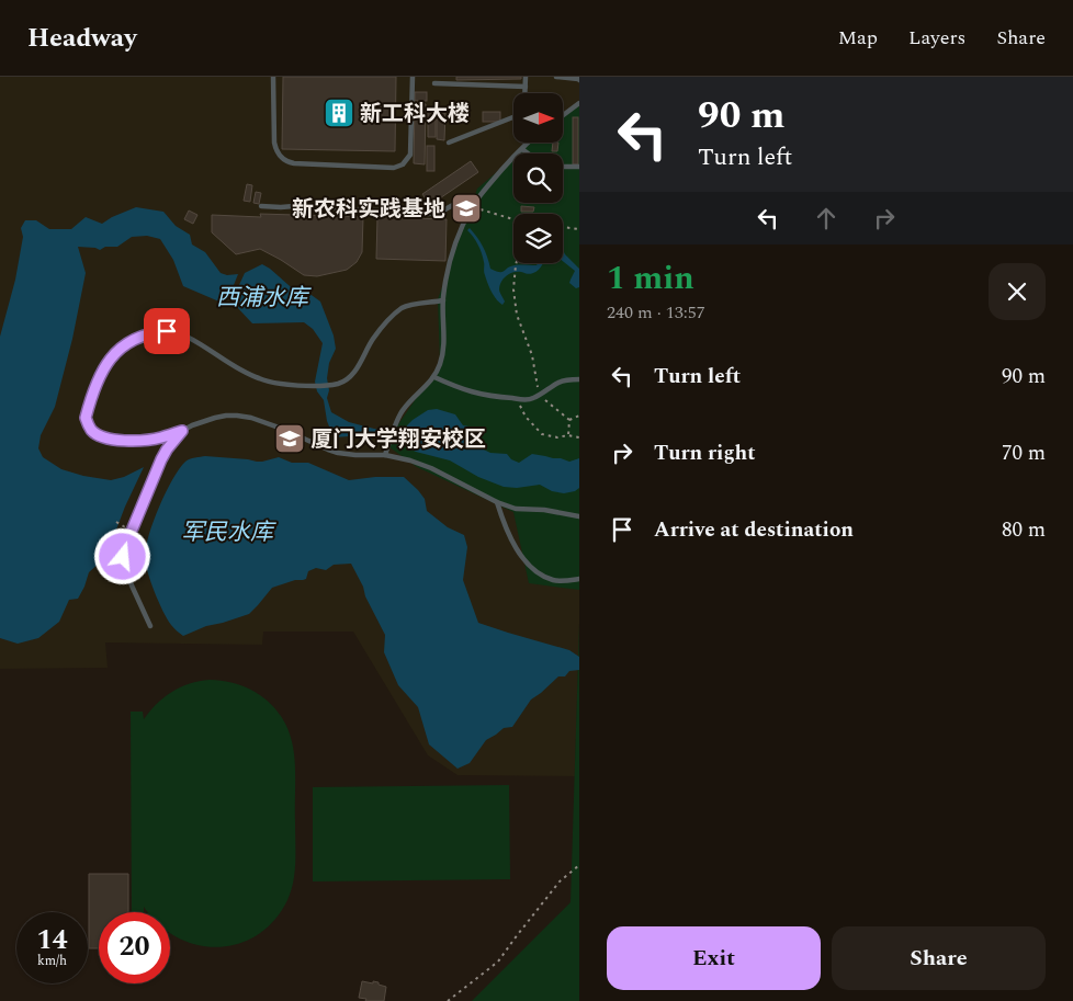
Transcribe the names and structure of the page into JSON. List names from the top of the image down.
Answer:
{
  "water": ["西浦水库", "军民水库"],
  "places": {
    "building": ["新工科大楼"],
    "school or university": ["新农科实践基地", "厦门大学翔安校区"]
  },
  "north": "right",
  "page": {
    "header": "Headway",
    "nav": ["Map", "Layers", "Share"],
    "turn": ["90 m", "Turn left"],
    "heading": ["1 min", "240 m · 13:57"],
    "list": [
      {
        "name": "Turn left",
        "value": "90 m"
      },
      {
        "name": "Turn right",
        "value": "70 m"
      },
      {
        "name": "Arrive at destination",
        "value": "80 m"
      }
    ],
    "speed": "14 km/h",
    "limit": "20",
    "buttons": ["Exit", "Share"]
  }
}
